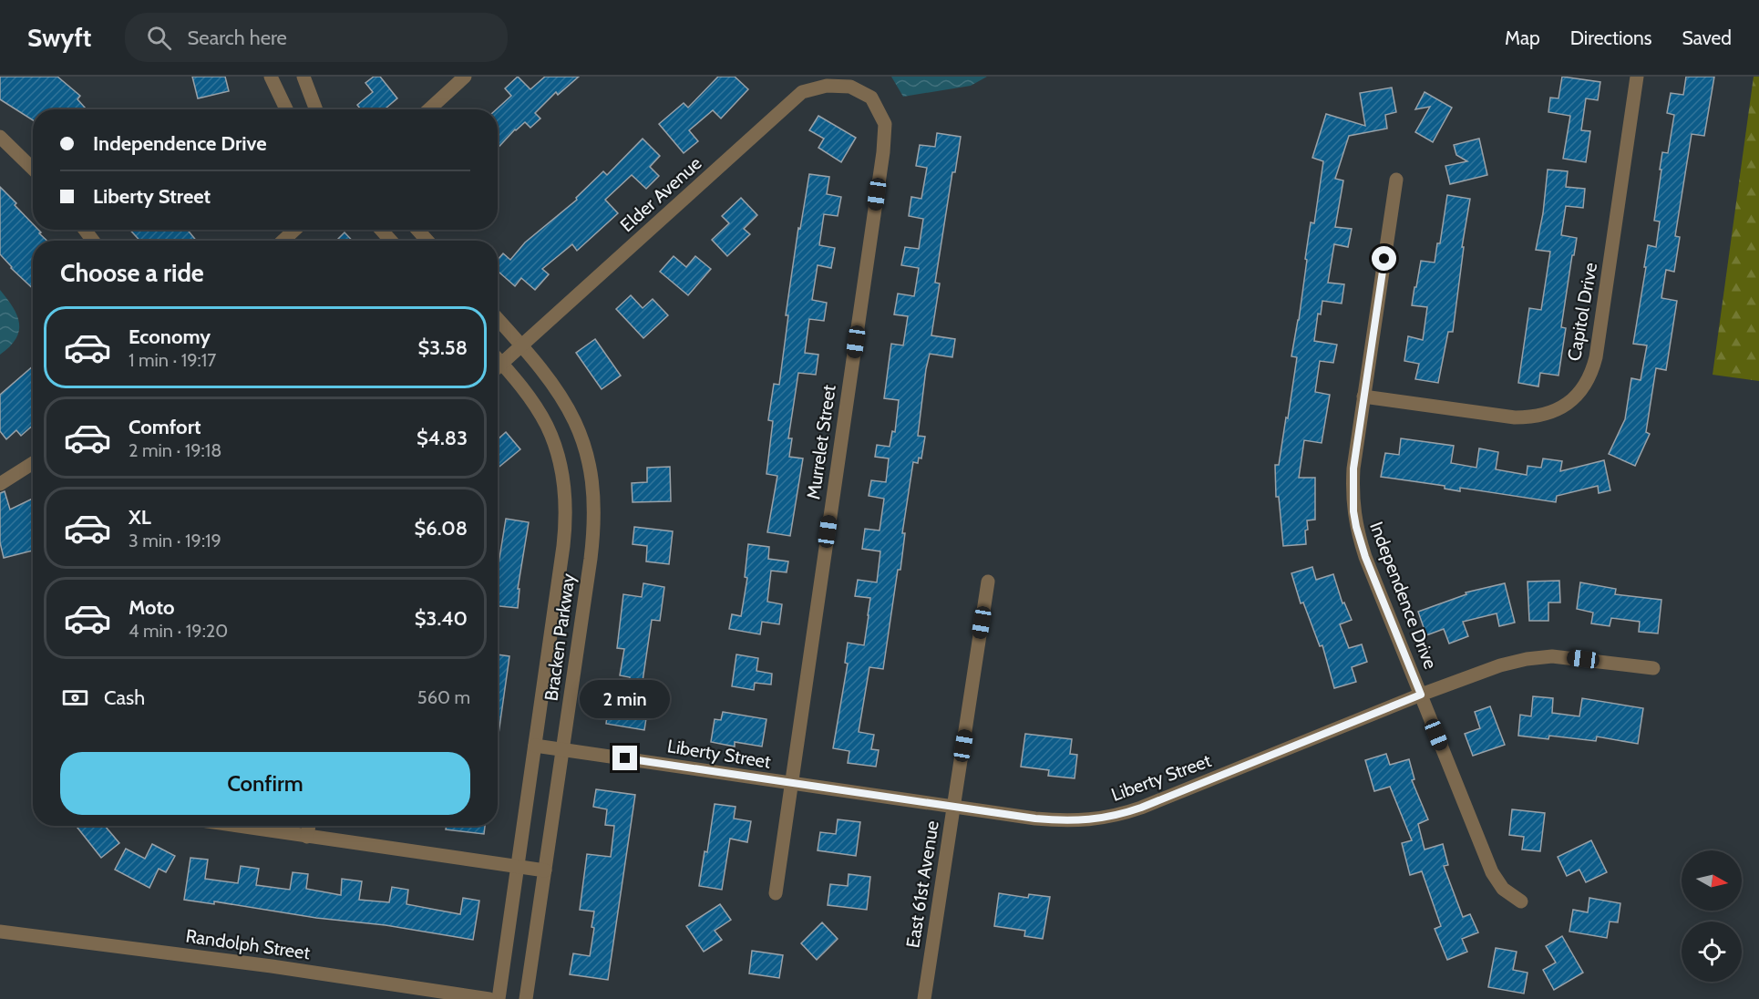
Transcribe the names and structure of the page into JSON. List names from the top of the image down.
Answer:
{
  "streets": {
    "street": [
      "Elder Avenue",
      "Capitol Drive",
      "Murrelet Street",
      "Independence Drive",
      "Bracken Parkway",
      "Liberty Street",
      "East 61st Avenue",
      "Randolph Street"
    ]
  },
  "crossings": [
    ["Elder Avenue", "Murrelet Street"],
    ["Elder Avenue", "Bracken Parkway"],
    ["Capitol Drive", "Independence Drive"],
    ["Murrelet Street", "Liberty Street"],
    ["Independence Drive", "Liberty Street"],
    ["Bracken Parkway", "Liberty Street"],
    ["Liberty Street", "East 61st Avenue"]
  ],
  "north": "right",
  "page": {
    "header": "Swyft",
    "search": "Search here",
    "nav": ["Map", "Directions", "Saved"],
    "banner": ["Independence Drive", "Liberty Street"],
    "heading": "Choose a ride",
    "list": [
      {
        "name": "Economy",
        "note": "1 min · 19:17",
        "value": "$3.58"
      },
      {
        "name": "Comfort",
        "note": "2 min · 19:18",
        "value": "$4.83"
      },
      {
        "name": "XL",
        "note": "3 min · 19:19",
        "value": "$6.08"
      },
      {
        "name": "Moto",
        "note": "4 min · 19:20",
        "value": "$3.40"
      }
    ],
    "pay": ["Cash", "560 m"],
    "bubble": "2 min",
    "buttons": "Confirm"
  }
}
